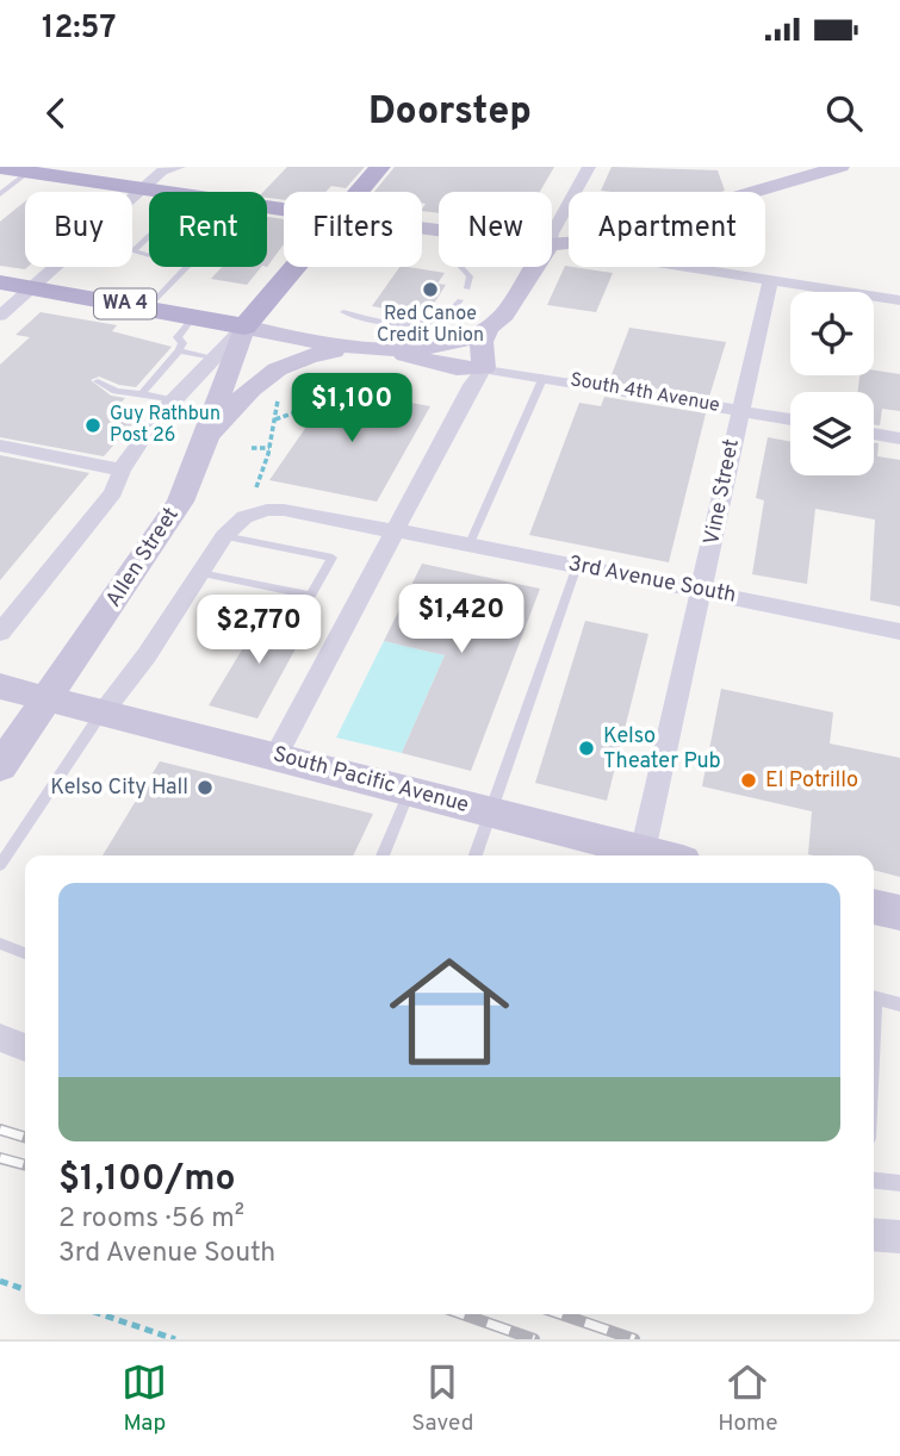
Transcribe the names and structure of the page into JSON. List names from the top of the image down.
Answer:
{
  "streets": {
    "main road": ["WA 4", "Allen Street", "South Pacific Avenue"],
    "street": ["South 4th Avenue", "Vine Street", "3rd Avenue South"]
  },
  "crossings": [
    ["WA 4", "Allen Street"],
    ["South 4th Avenue", "Vine Street"],
    ["Vine Street", "3rd Avenue South"],
    ["Vine Street", "South Pacific Avenue"]
  ],
  "places": [
    "Red Canoe Credit Union",
    "Guy Rathbun Post 26",
    "Kelso Theater Pub",
    "El Potrillo",
    "Kelso City Hall"
  ],
  "page": {
    "status": "12:57",
    "header": "Doorstep",
    "chip": [
      "Buy",
      "Rent",
      "Filters",
      "New",
      "Apartment"
    ],
    "price": ["$1,100", "$1,420", "$2,770"],
    "list": [
      {
        "name": "$1,100/mo",
        "note": "2 rooms · 56 m² · 3rd Avenue South"
      }
    ],
    "tabs": ["Map", "Saved", "Home"]
  }
}
